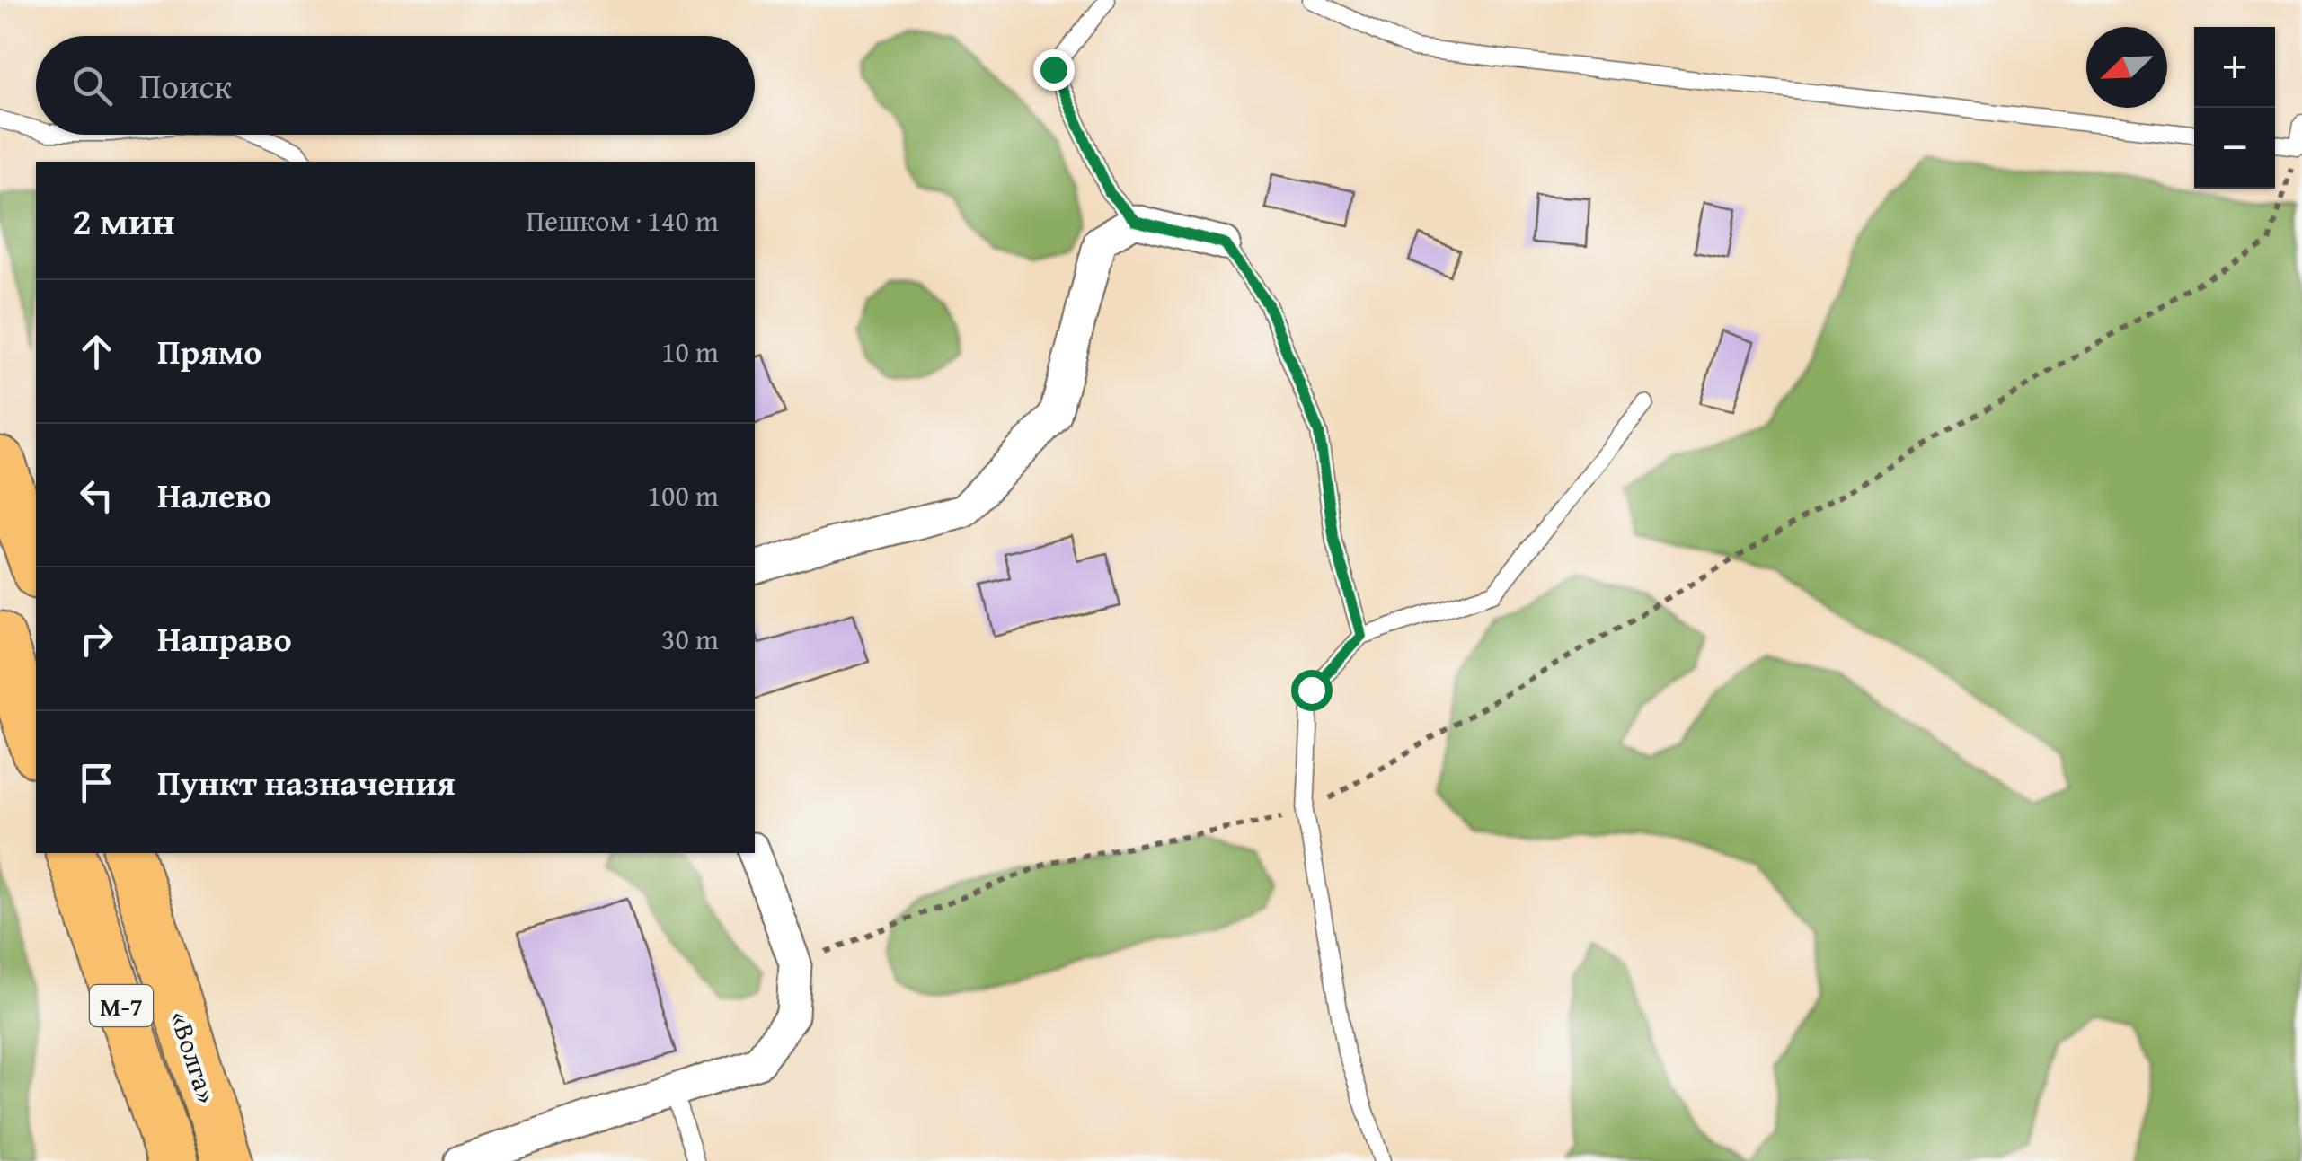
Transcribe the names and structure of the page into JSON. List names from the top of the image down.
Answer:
{
  "streets": {
    "highway": ["М-7", "«Волга»"]
  },
  "north": "bottom left",
  "page": {
    "map_buttons": ["+", "−"],
    "search": "Поиск",
    "heading": ["2 мин", "Пешком · 140 m"],
    "list": [
      ["Прямо", "10 m"],
      ["Налево", "100 m"],
      ["Направо", "30 m"],
      "Пункт назначения"
    ]
  }
}
